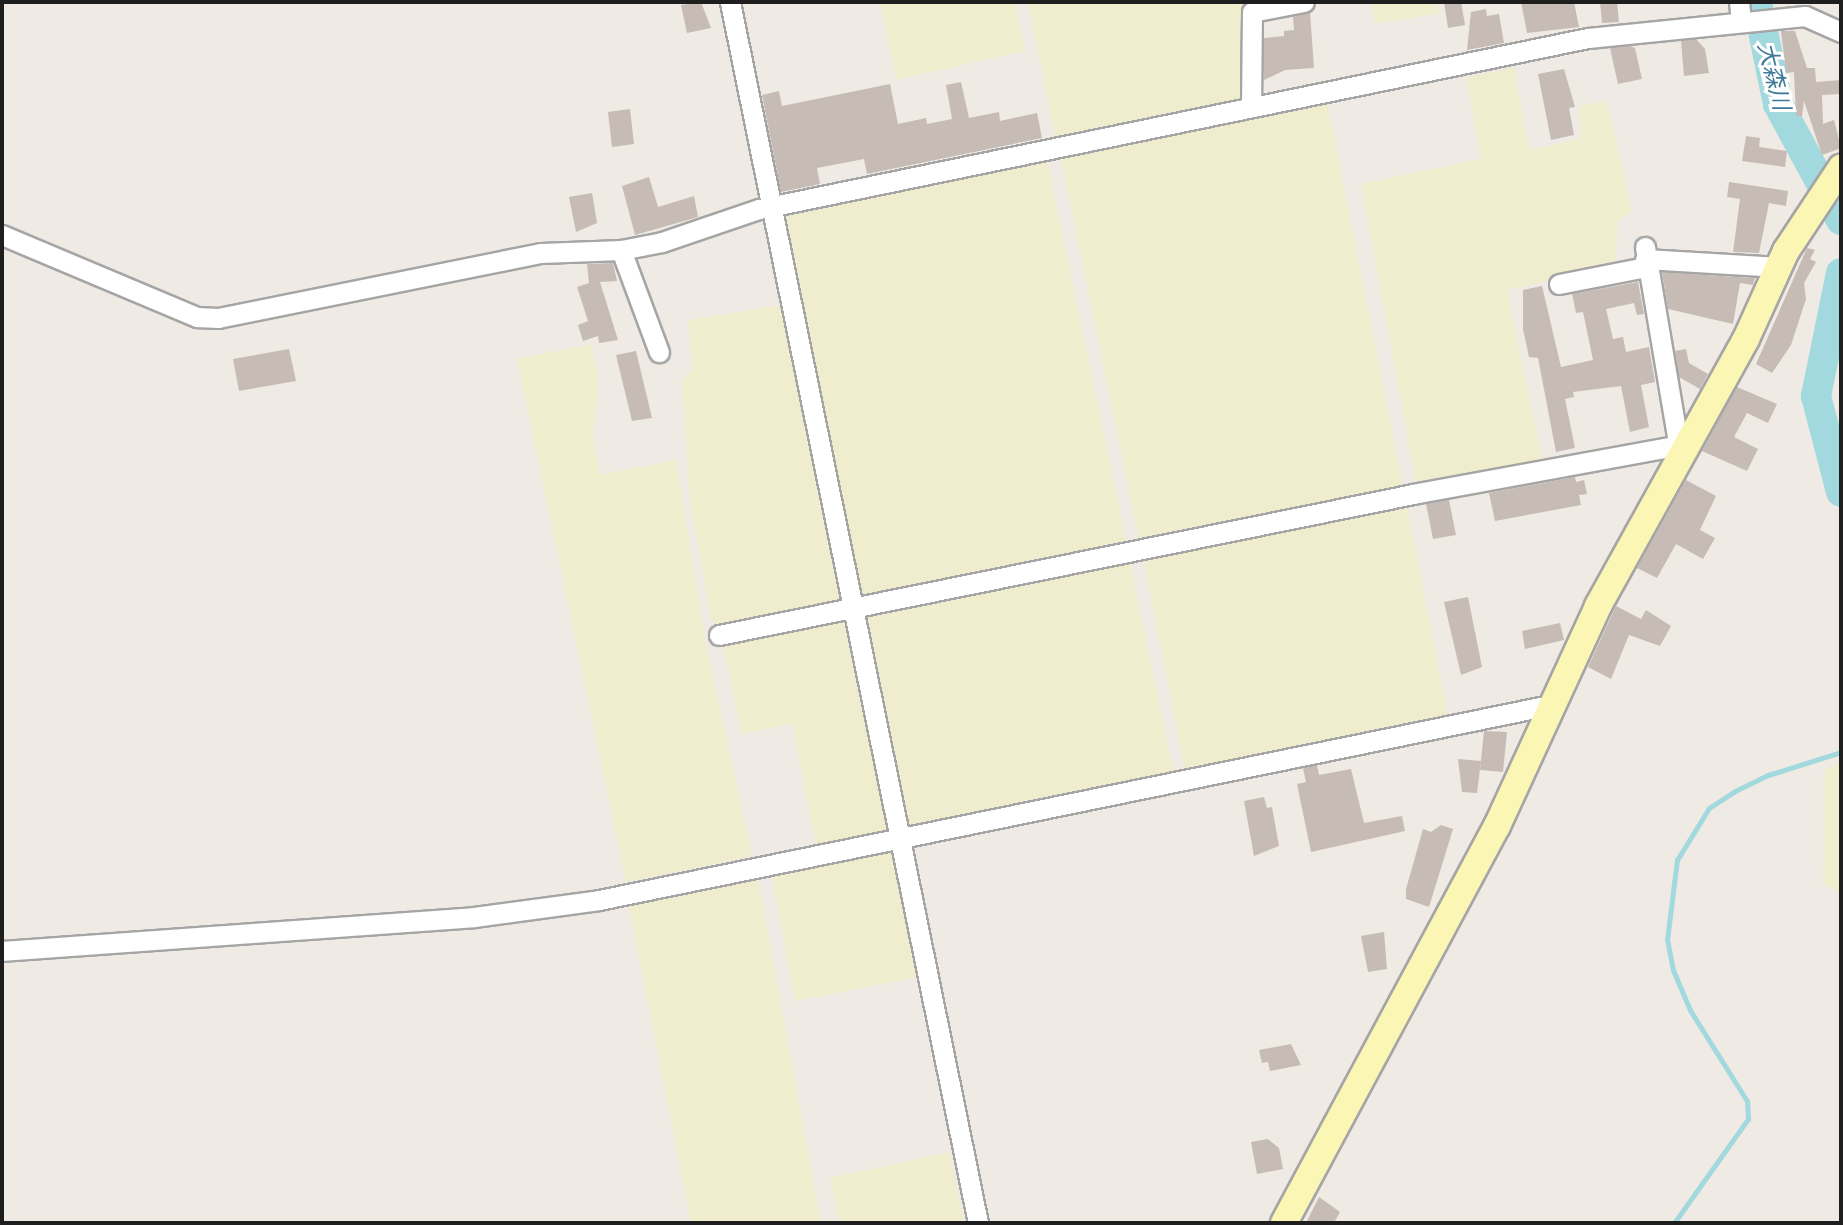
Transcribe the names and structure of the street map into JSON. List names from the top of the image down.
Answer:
{
  "water": ["大森川"]
}
